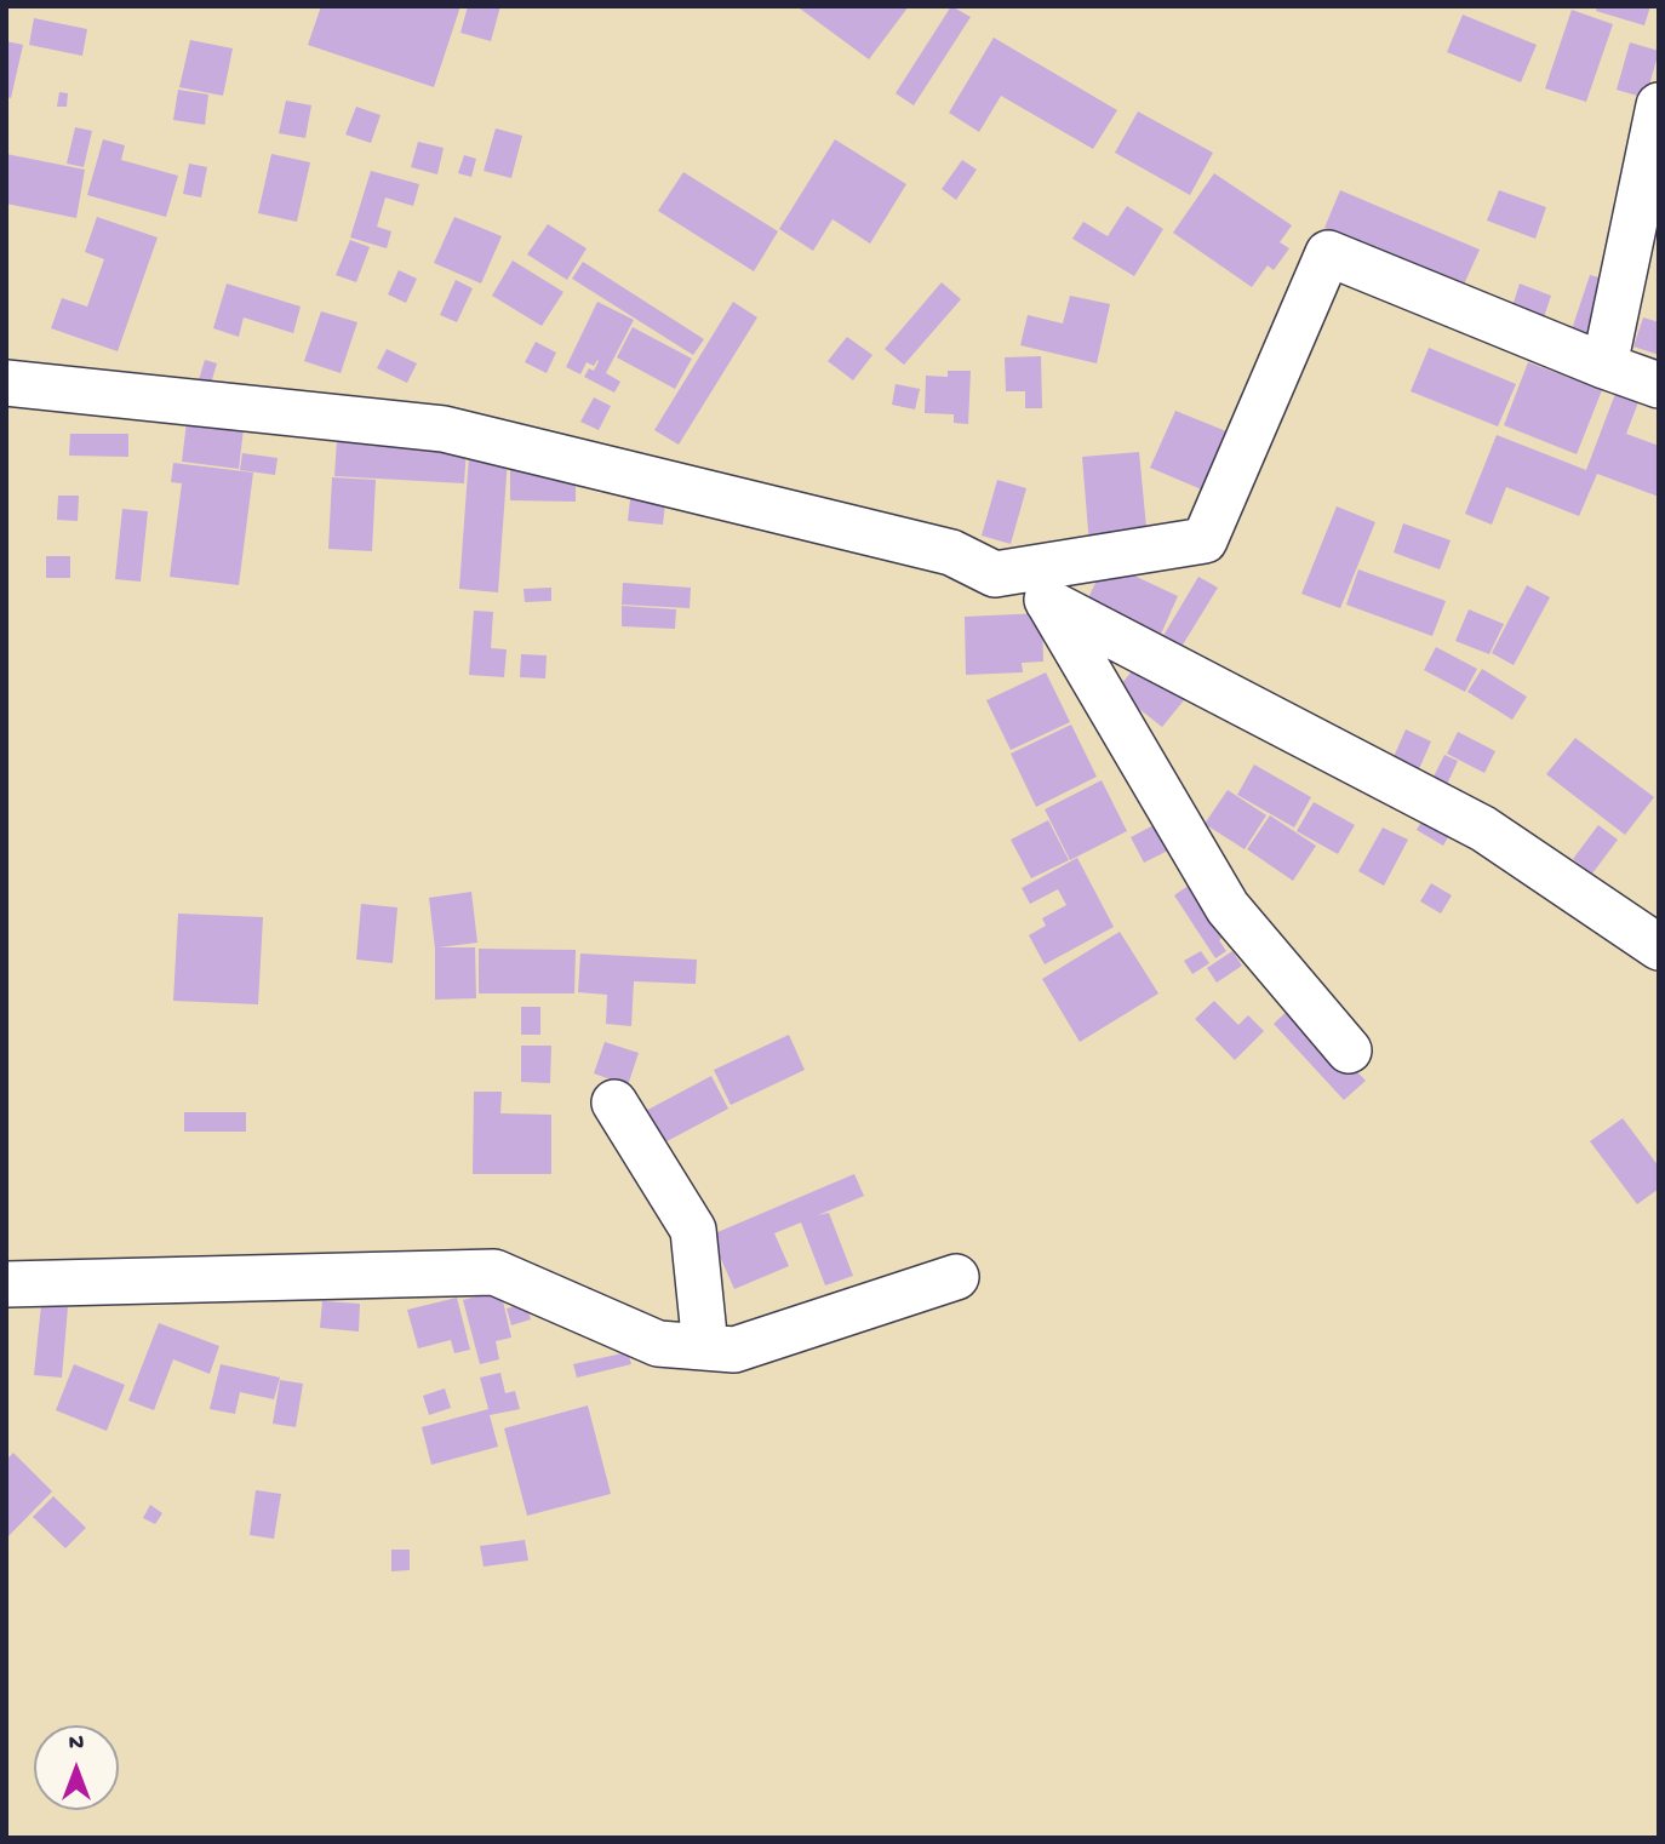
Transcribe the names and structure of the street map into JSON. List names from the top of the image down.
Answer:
{
  "north": "top"
}
